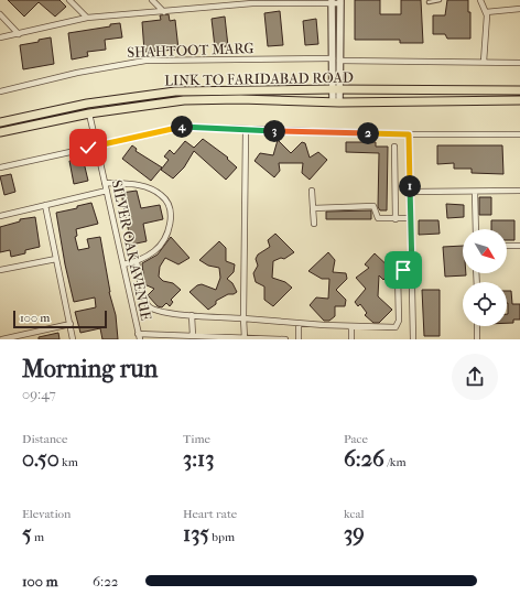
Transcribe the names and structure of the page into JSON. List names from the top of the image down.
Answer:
{
  "streets": {
    "main road": ["LINK TO FARIDABAD ROAD"],
    "street": ["SHAHTOOT MARG", "SILVER OAK AVENUE"]
  },
  "crossings": [
    ["LINK TO FARIDABAD ROAD", "SILVER OAK AVENUE"]
  ],
  "scale_bar": "100 m",
  "north": "bottom right",
  "page": {
    "pins": [
      "4",
      "3",
      "2",
      "1"
    ],
    "scale": "100 m",
    "heading": ["Morning run", "09:47"],
    "stats": [
      ["Distance", "0.50 km"],
      ["Time", "3:13"],
      ["Pace", "6:26 /km"],
      ["Elevation", "5 m"],
      ["Heart rate", "135 bpm"],
      ["kcal", "39"]
    ],
    "list": [
      {
        "name": "100 m",
        "note": "6:22"
      }
    ]
  }
}
